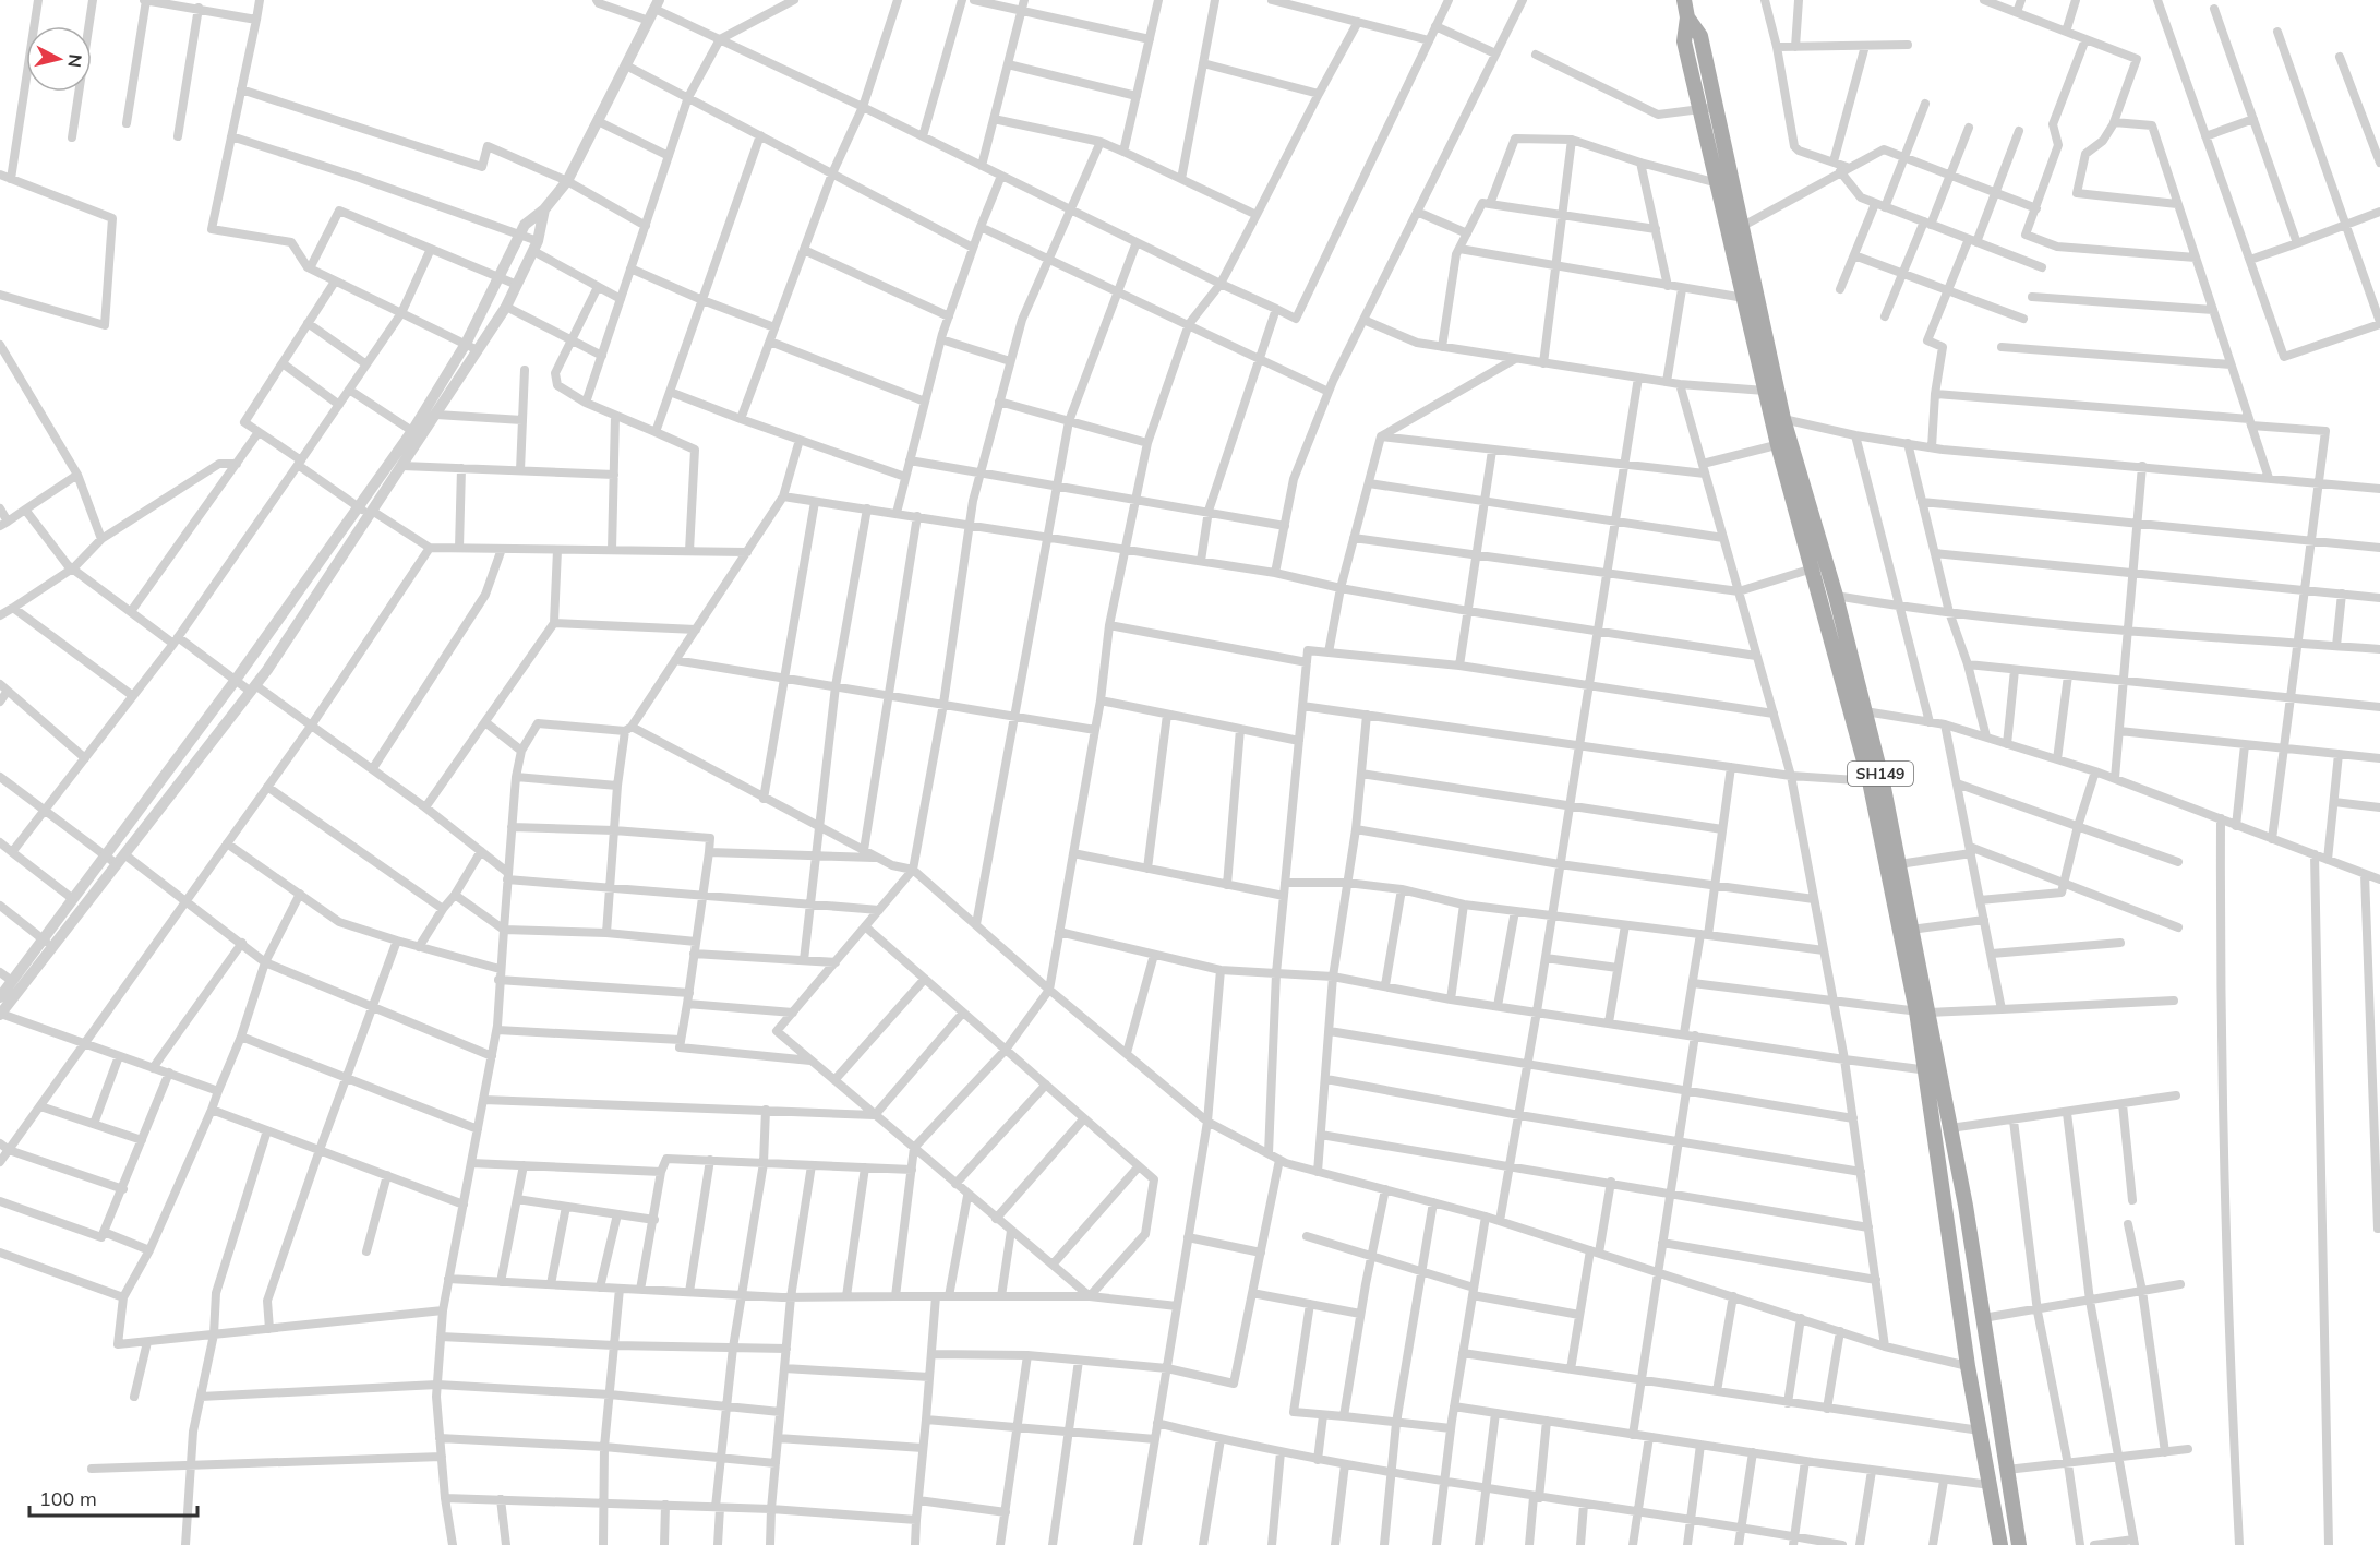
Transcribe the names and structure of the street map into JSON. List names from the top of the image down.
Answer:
{
  "streets": {
    "main road": ["SH149"]
  },
  "scale_bar": "100 m",
  "north": "right"
}
